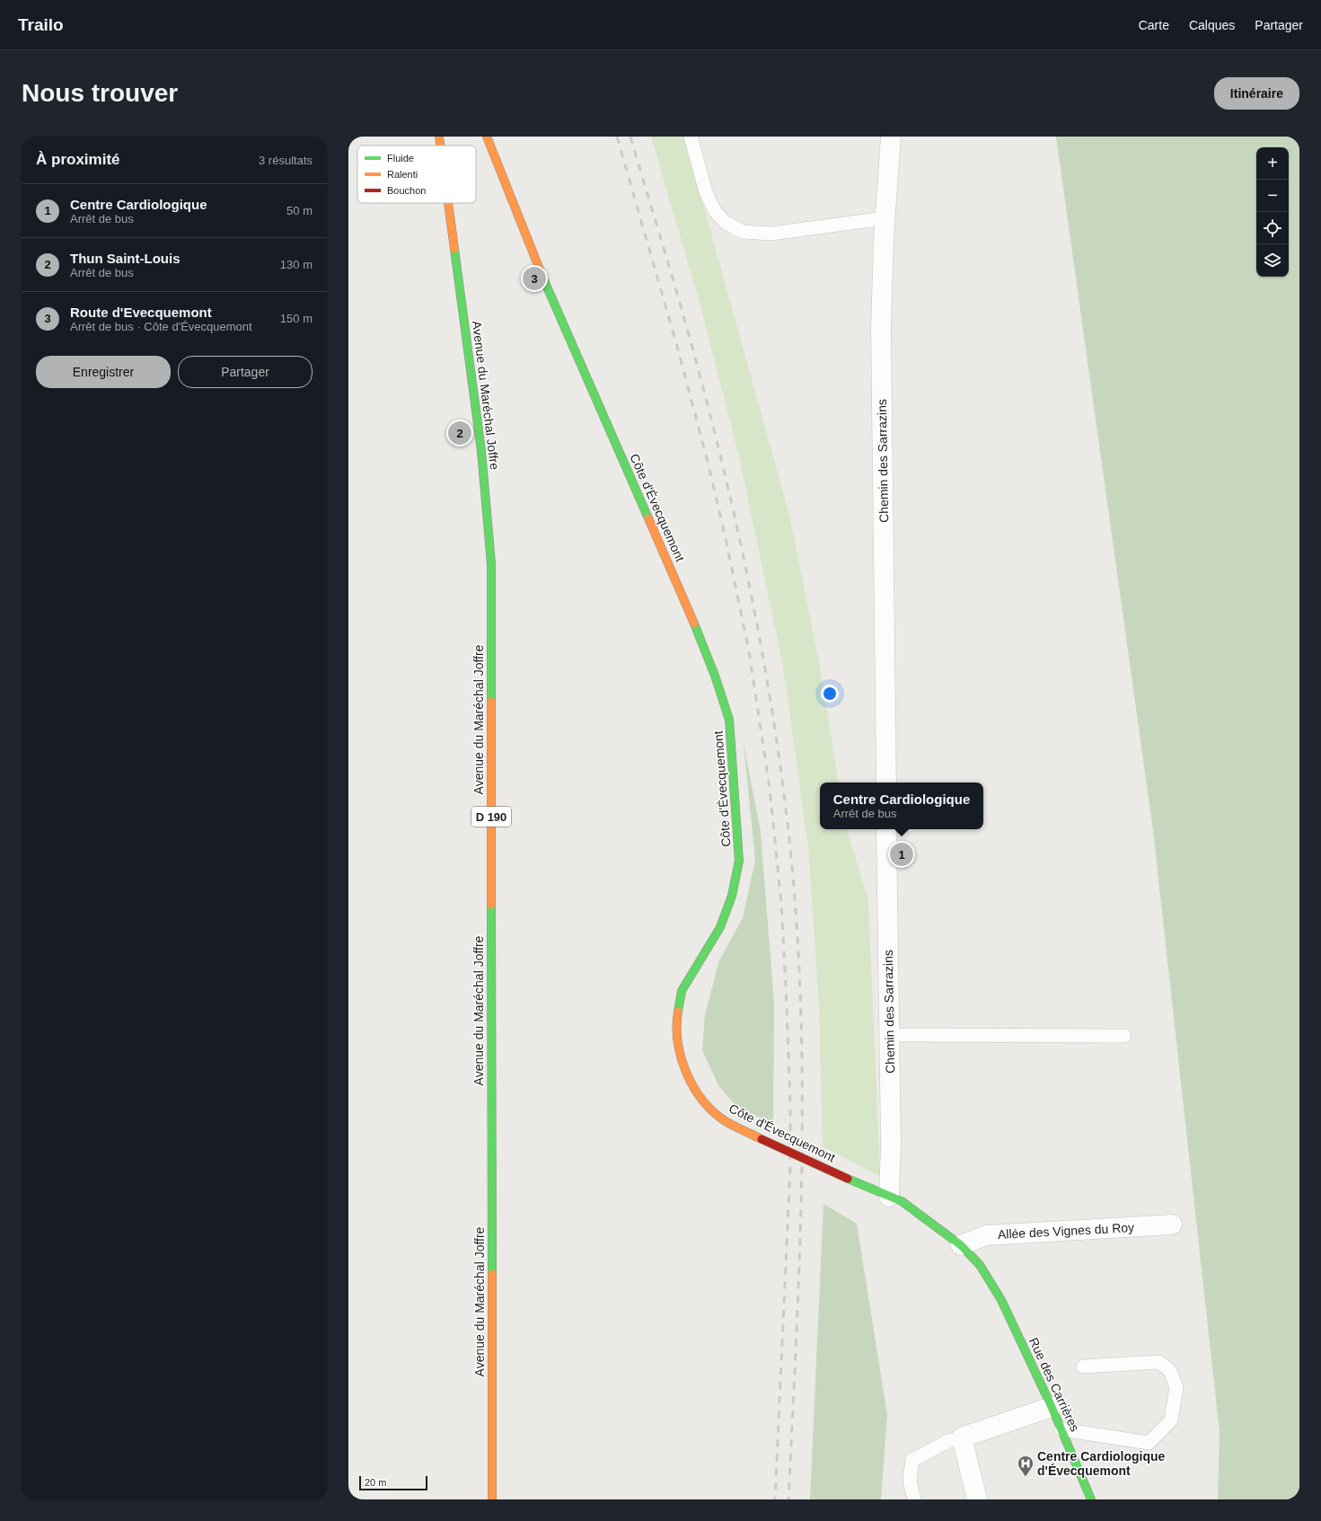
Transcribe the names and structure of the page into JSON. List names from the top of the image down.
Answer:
{
  "streets": {
    "street": [
      "Avenue du Maréchal Joffre",
      "Chemin des Sarrazins",
      "Côte d'Évecquemont",
      "D 190",
      "Allée des Vignes du Roy",
      "Rue des Carrières"
    ]
  },
  "crossings": [
    ["Chemin des Sarrazins", "Côte d'Évecquemont"],
    ["Côte d'Évecquemont", "Allée des Vignes du Roy"],
    ["Côte d'Évecquemont", "Rue des Carrières"]
  ],
  "places": {
    "hospital": ["Centre Cardiologique d'Évecquemont"]
  },
  "legend": ["Fluide", "Ralenti", "Bouchon"],
  "scale_bar": "20 m",
  "page": {
    "header": "Trailo",
    "nav": ["Carte", "Calques", "Partager"],
    "buttons": [
      "Itinéraire",
      ["Enregistrer", "Partager"]
    ],
    "title": "Nous trouver",
    "heading": ["À proximité", "3 résultats"],
    "map_buttons": ["+", "−"],
    "list": [
      {
        "mark": "1",
        "name": "Centre Cardiologique",
        "note": "Arrêt de bus",
        "value": "50 m"
      },
      {
        "mark": "2",
        "name": "Thun Saint-Louis",
        "note": "Arrêt de bus",
        "value": "130 m"
      },
      {
        "mark": "3",
        "name": "Route d'Evecquemont",
        "note": "Arrêt de bus · Côte d'Évecquemont",
        "value": "150 m"
      }
    ],
    "pins": ["3", "2", "1"],
    "popup": ["Centre Cardiologique", "Arrêt de bus"],
    "scale": "20 m"
  }
}
